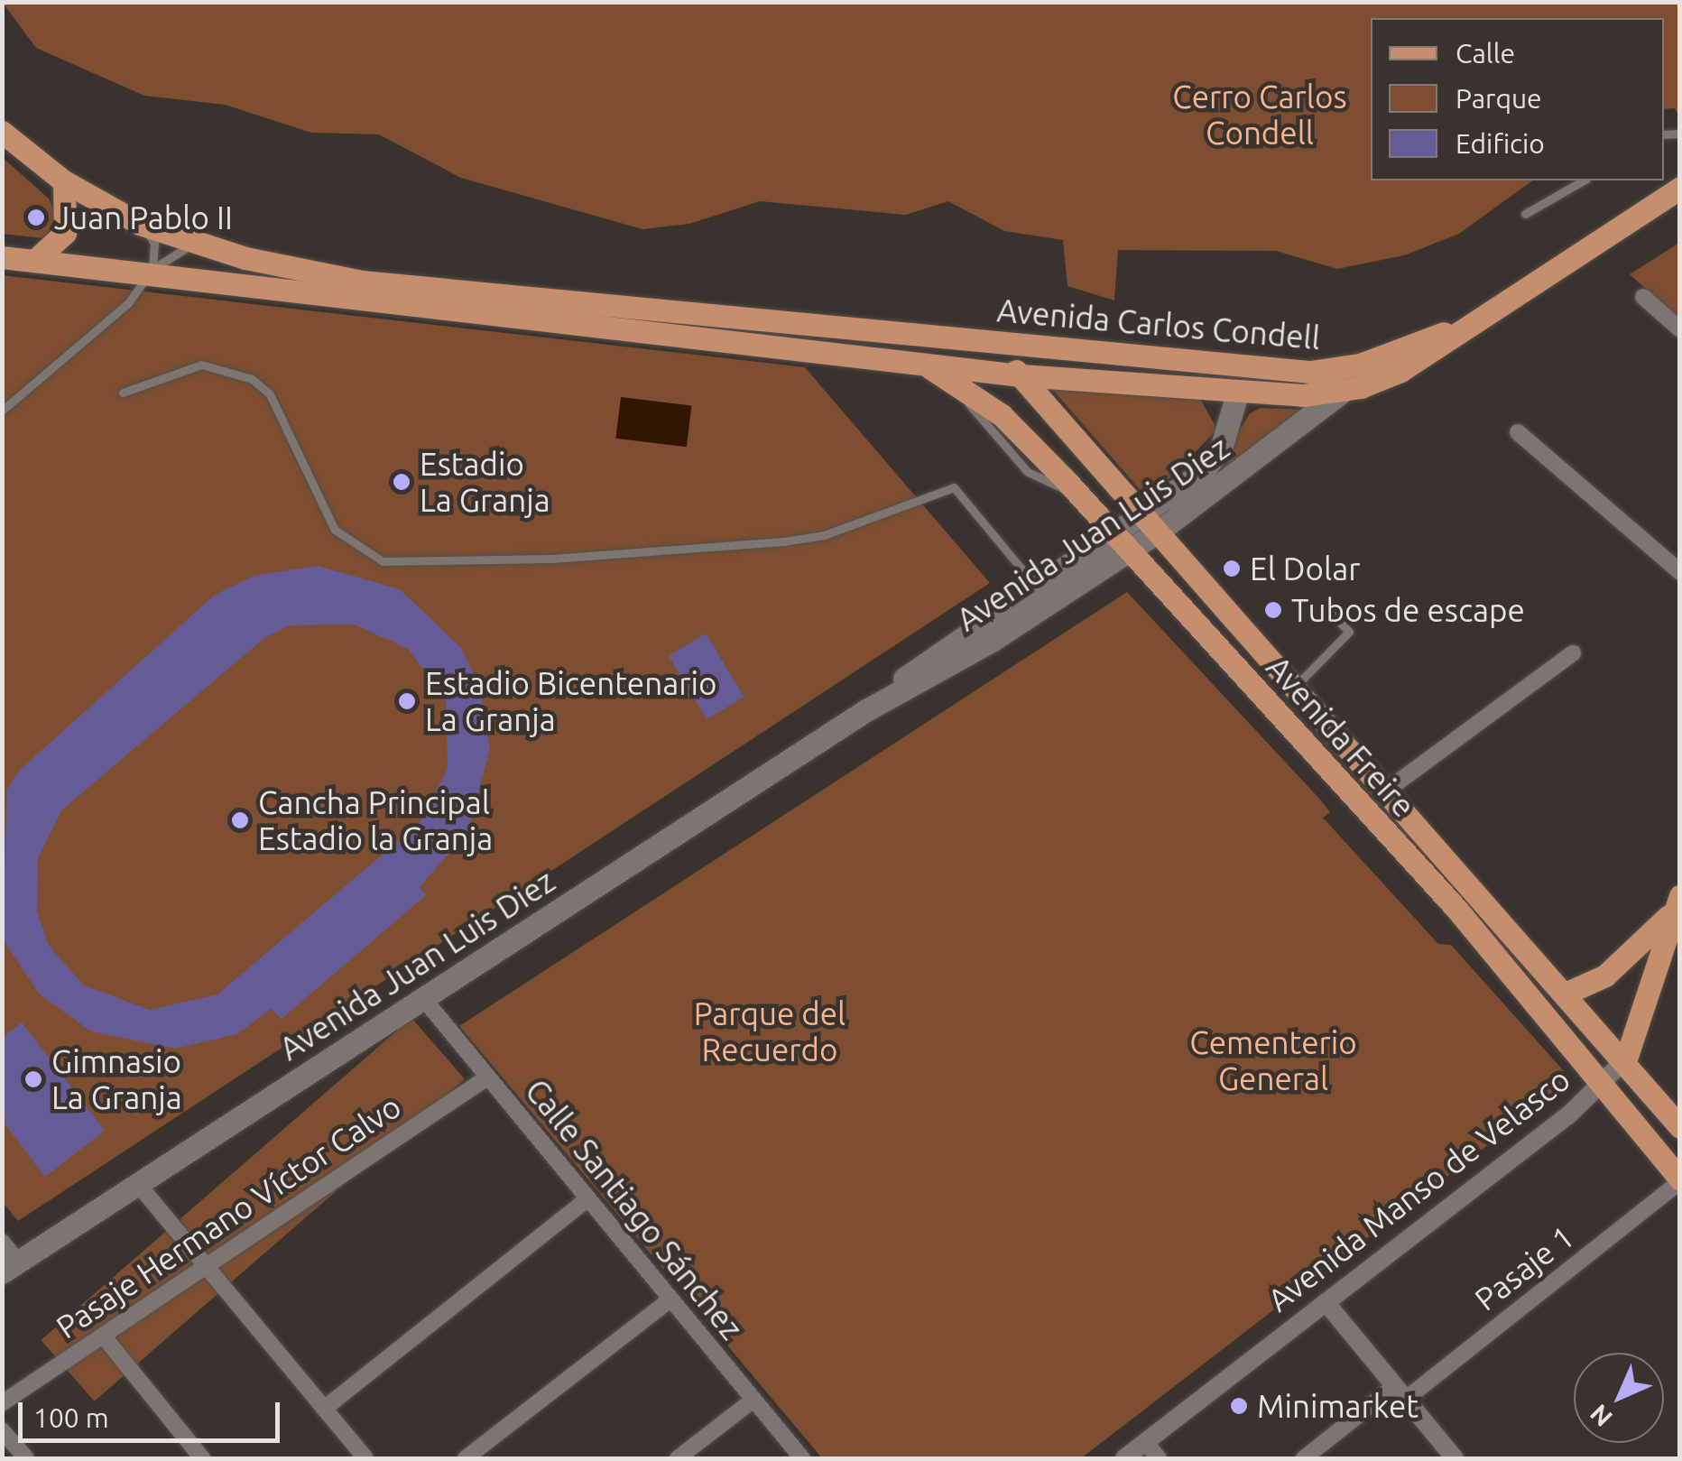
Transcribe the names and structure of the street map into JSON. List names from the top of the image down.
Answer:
{
  "streets": {
    "main road": [
      "Avenida Carlos Condell",
      "Avenida Juan Luis Diez",
      "Avenida Freire",
      "Avenida Manso de Velasco"
    ],
    "street": ["Calle Santiago Sánchez", "Pasaje Hermano Víctor Calvo", "Pasaje 1"]
  },
  "crossings": [
    ["Avenida Carlos Condell", "Avenida Juan Luis Diez"],
    ["Avenida Carlos Condell", "Avenida Freire"],
    ["Avenida Juan Luis Diez", "Avenida Freire"],
    ["Avenida Juan Luis Diez", "Calle Santiago Sánchez"],
    ["Avenida Freire", "Avenida Manso de Velasco"],
    ["Avenida Freire", "Pasaje 1"],
    ["Calle Santiago Sánchez", "Pasaje Hermano Víctor Calvo"]
  ],
  "parks": ["Cerro Carlos Condell", "Parque del Recuerdo", "Cementerio General"],
  "places": [
    "Juan Pablo II",
    "Estadio La Granja",
    "El Dolar",
    "Tubos de escape",
    "Estadio Bicentenario La Granja",
    "Cancha Principal Estadio la Granja",
    "Gimnasio La Granja",
    "Minimarket"
  ],
  "legend": ["Calle", "Parque", "Edificio"],
  "scale_bar": "100 m",
  "north": "bottom left"
}
